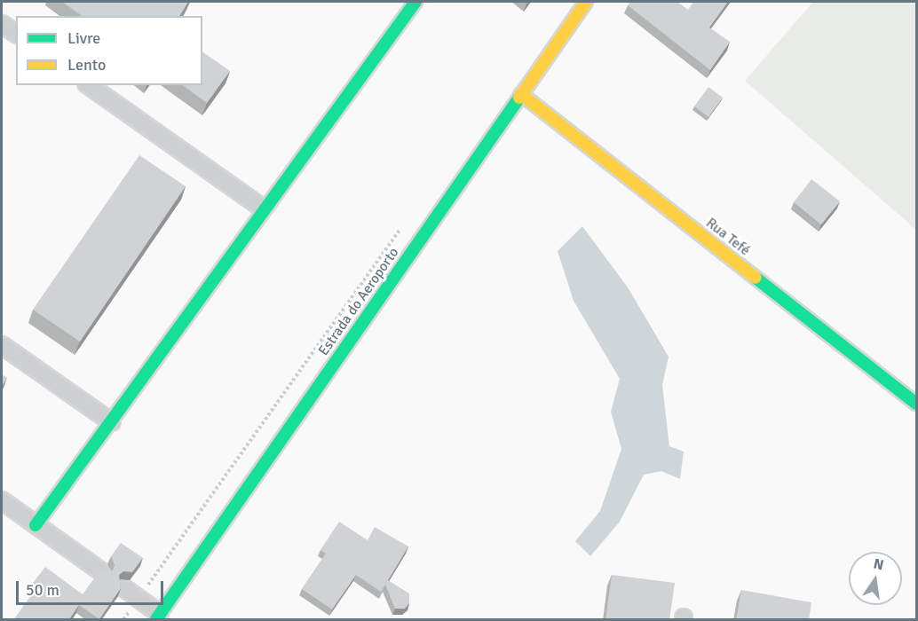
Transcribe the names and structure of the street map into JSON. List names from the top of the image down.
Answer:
{
  "streets": {
    "street": ["Rua Tefé", "Estrada do Aeroporto"]
  },
  "crossings": [
    ["Rua Tefé", "Estrada do Aeroporto"]
  ],
  "legend": ["Livre", "Lento"],
  "scale_bar": "50 m",
  "north": "top"
}
